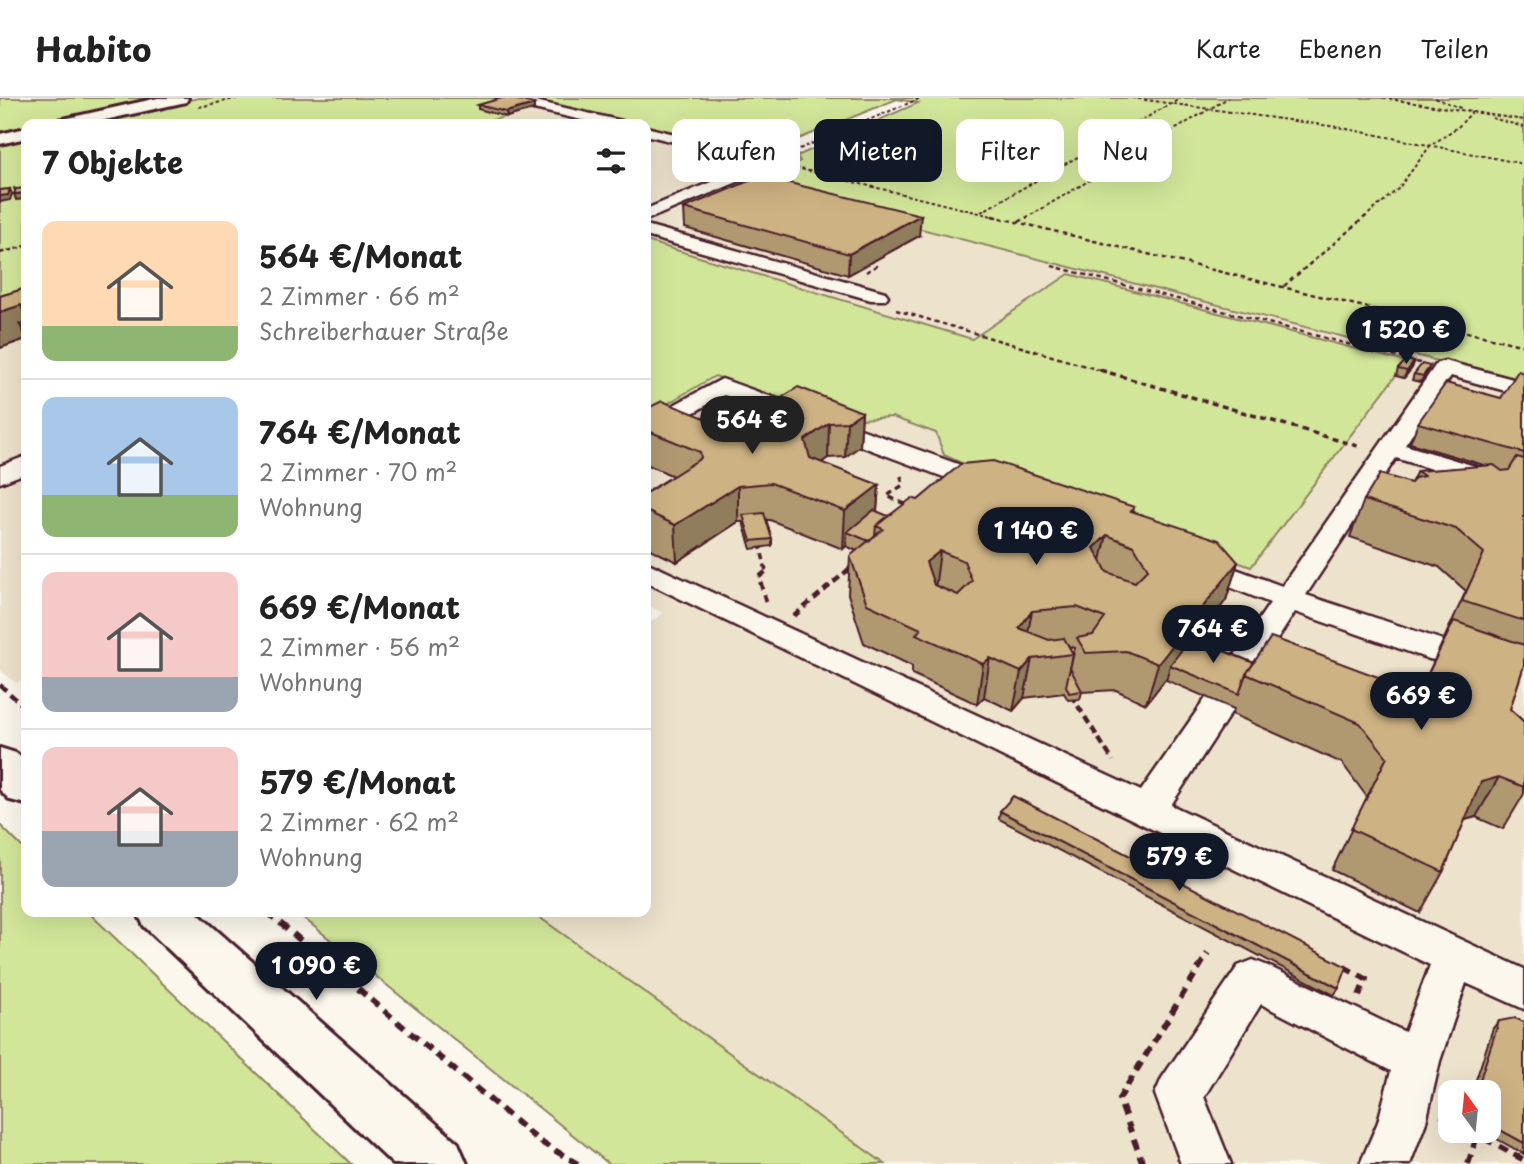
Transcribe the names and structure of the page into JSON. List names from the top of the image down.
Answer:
{
  "north": "top",
  "page": {
    "header": "Habito",
    "nav": ["Karte", "Ebenen", "Teilen"],
    "chip": [
      "Kaufen",
      "Mieten",
      "Filter",
      "Neu"
    ],
    "heading": "7 Objekte",
    "list": [
      {
        "name": "564 €/Monat",
        "note": "2 Zimmer · 66 m² · Schreiberhauer Straße"
      },
      {
        "name": "764 €/Monat",
        "note": "2 Zimmer · 70 m² · Wohnung"
      },
      {
        "name": "669 €/Monat",
        "note": "2 Zimmer · 56 m² · Wohnung"
      },
      {
        "name": "579 €/Monat",
        "note": "2 Zimmer · 62 m² · Wohnung"
      }
    ],
    "price": [
      "1 520 €",
      "564 €",
      "1 140 €",
      "764 €",
      "669 €",
      "579 €",
      "1 090 €"
    ]
  }
}
